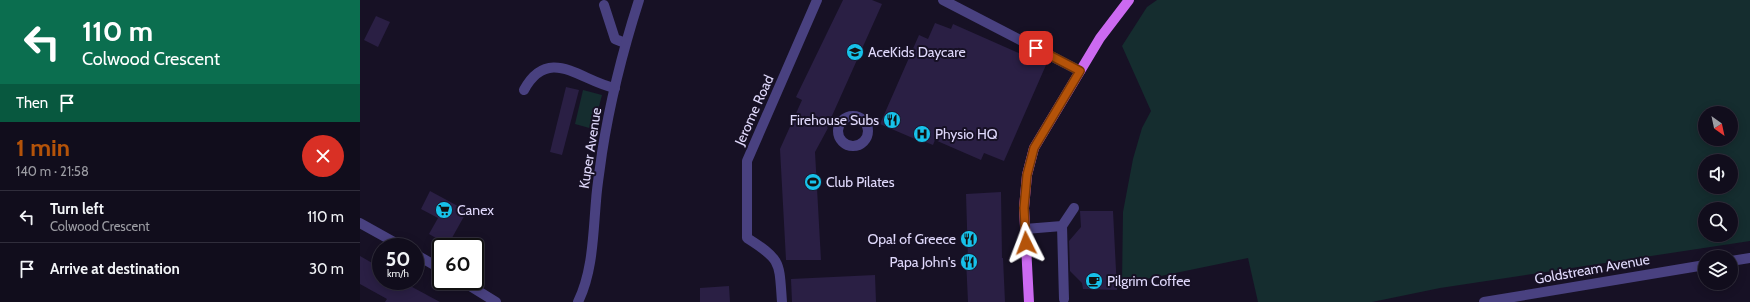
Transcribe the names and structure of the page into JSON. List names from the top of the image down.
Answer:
{
  "streets": {
    "street": ["Jerome Road", "Kuper Avenue", "Goldstream Avenue"]
  },
  "places": {
    "school or university": ["AceKids Daycare"],
    "restaurant": ["Firehouse Subs", "Opa! of Greece", "Papa John's"],
    "hospital": ["Physio HQ"],
    "sports": ["Club Pilates"],
    "supermarket": ["Canex"],
    "cafe": ["Pilgrim Coffee"]
  },
  "north": "bottom right",
  "page": {
    "turn": ["110 m", "Colwood Crescent"],
    "then": "Then",
    "heading": ["1 min", "140 m · 21:58"],
    "list": [
      {
        "name": "Turn left",
        "note": "Colwood Crescent",
        "value": "110 m"
      },
      {
        "name": "Arrive at destination",
        "value": "30 m"
      }
    ],
    "speed": "50 km/h",
    "limit": "60"
  }
}
